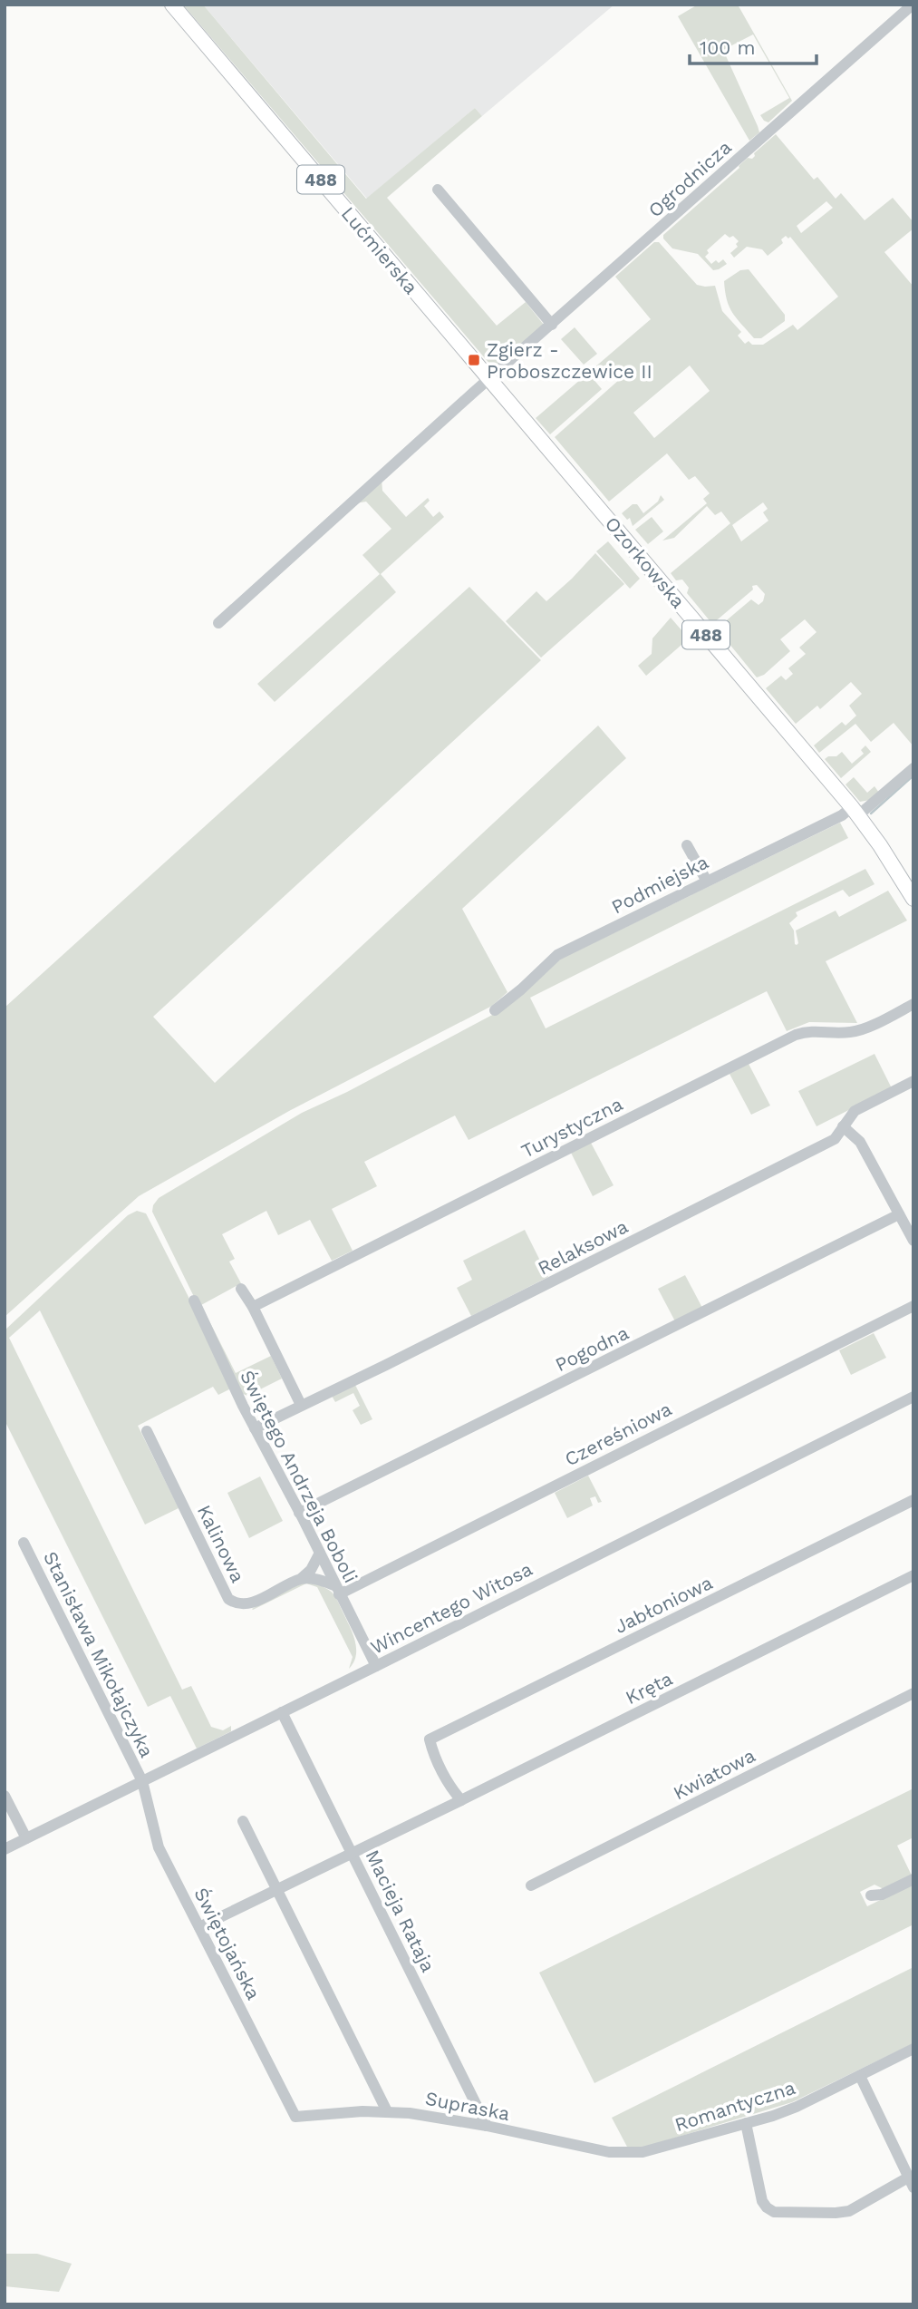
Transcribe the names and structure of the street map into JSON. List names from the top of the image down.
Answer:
{
  "streets": {
    "main road": ["488", "Lućmierska", "Ozorkowska"],
    "street": [
      "Ogrodnicza",
      "Podmiejska",
      "Turystyczna",
      "Relaksowa",
      "Pogodna",
      "Czereśniowa",
      "Świętego Andrzeja Boboli",
      "Kalinowa",
      "Jabłoniowa",
      "Wincentego Witosa",
      "Stanisława Mikołajczyka",
      "Kręta",
      "Kwiatowa",
      "Macieja Rataja",
      "Świętojańska",
      "Supraska",
      "Romantyczna"
    ]
  },
  "crossings": [
    ["Ogrodnicza", "Lućmierska"],
    ["Ogrodnicza", "Ozorkowska"],
    ["Lućmierska", "Ozorkowska"],
    ["Ozorkowska", "Podmiejska"],
    ["Relaksowa", "Świętego Andrzeja Boboli"],
    ["Pogodna", "Świętego Andrzeja Boboli"],
    ["Czereśniowa", "Świętego Andrzeja Boboli"],
    ["Świętego Andrzeja Boboli", "Kalinowa"],
    ["Świętego Andrzeja Boboli", "Wincentego Witosa"],
    ["Jabłoniowa", "Kręta"],
    ["Wincentego Witosa", "Stanisława Mikołajczyka"],
    ["Wincentego Witosa", "Macieja Rataja"],
    ["Wincentego Witosa", "Świętojańska"],
    ["Stanisława Mikołajczyka", "Świętojańska"],
    ["Kręta", "Macieja Rataja"],
    ["Kręta", "Świętojańska"],
    ["Macieja Rataja", "Supraska"],
    ["Świętojańska", "Supraska"],
    ["Supraska", "Romantyczna"]
  ],
  "places": {
    "transit": ["Zgierz - Proboszczewice II"]
  },
  "scale_bar": "100 m"
}
